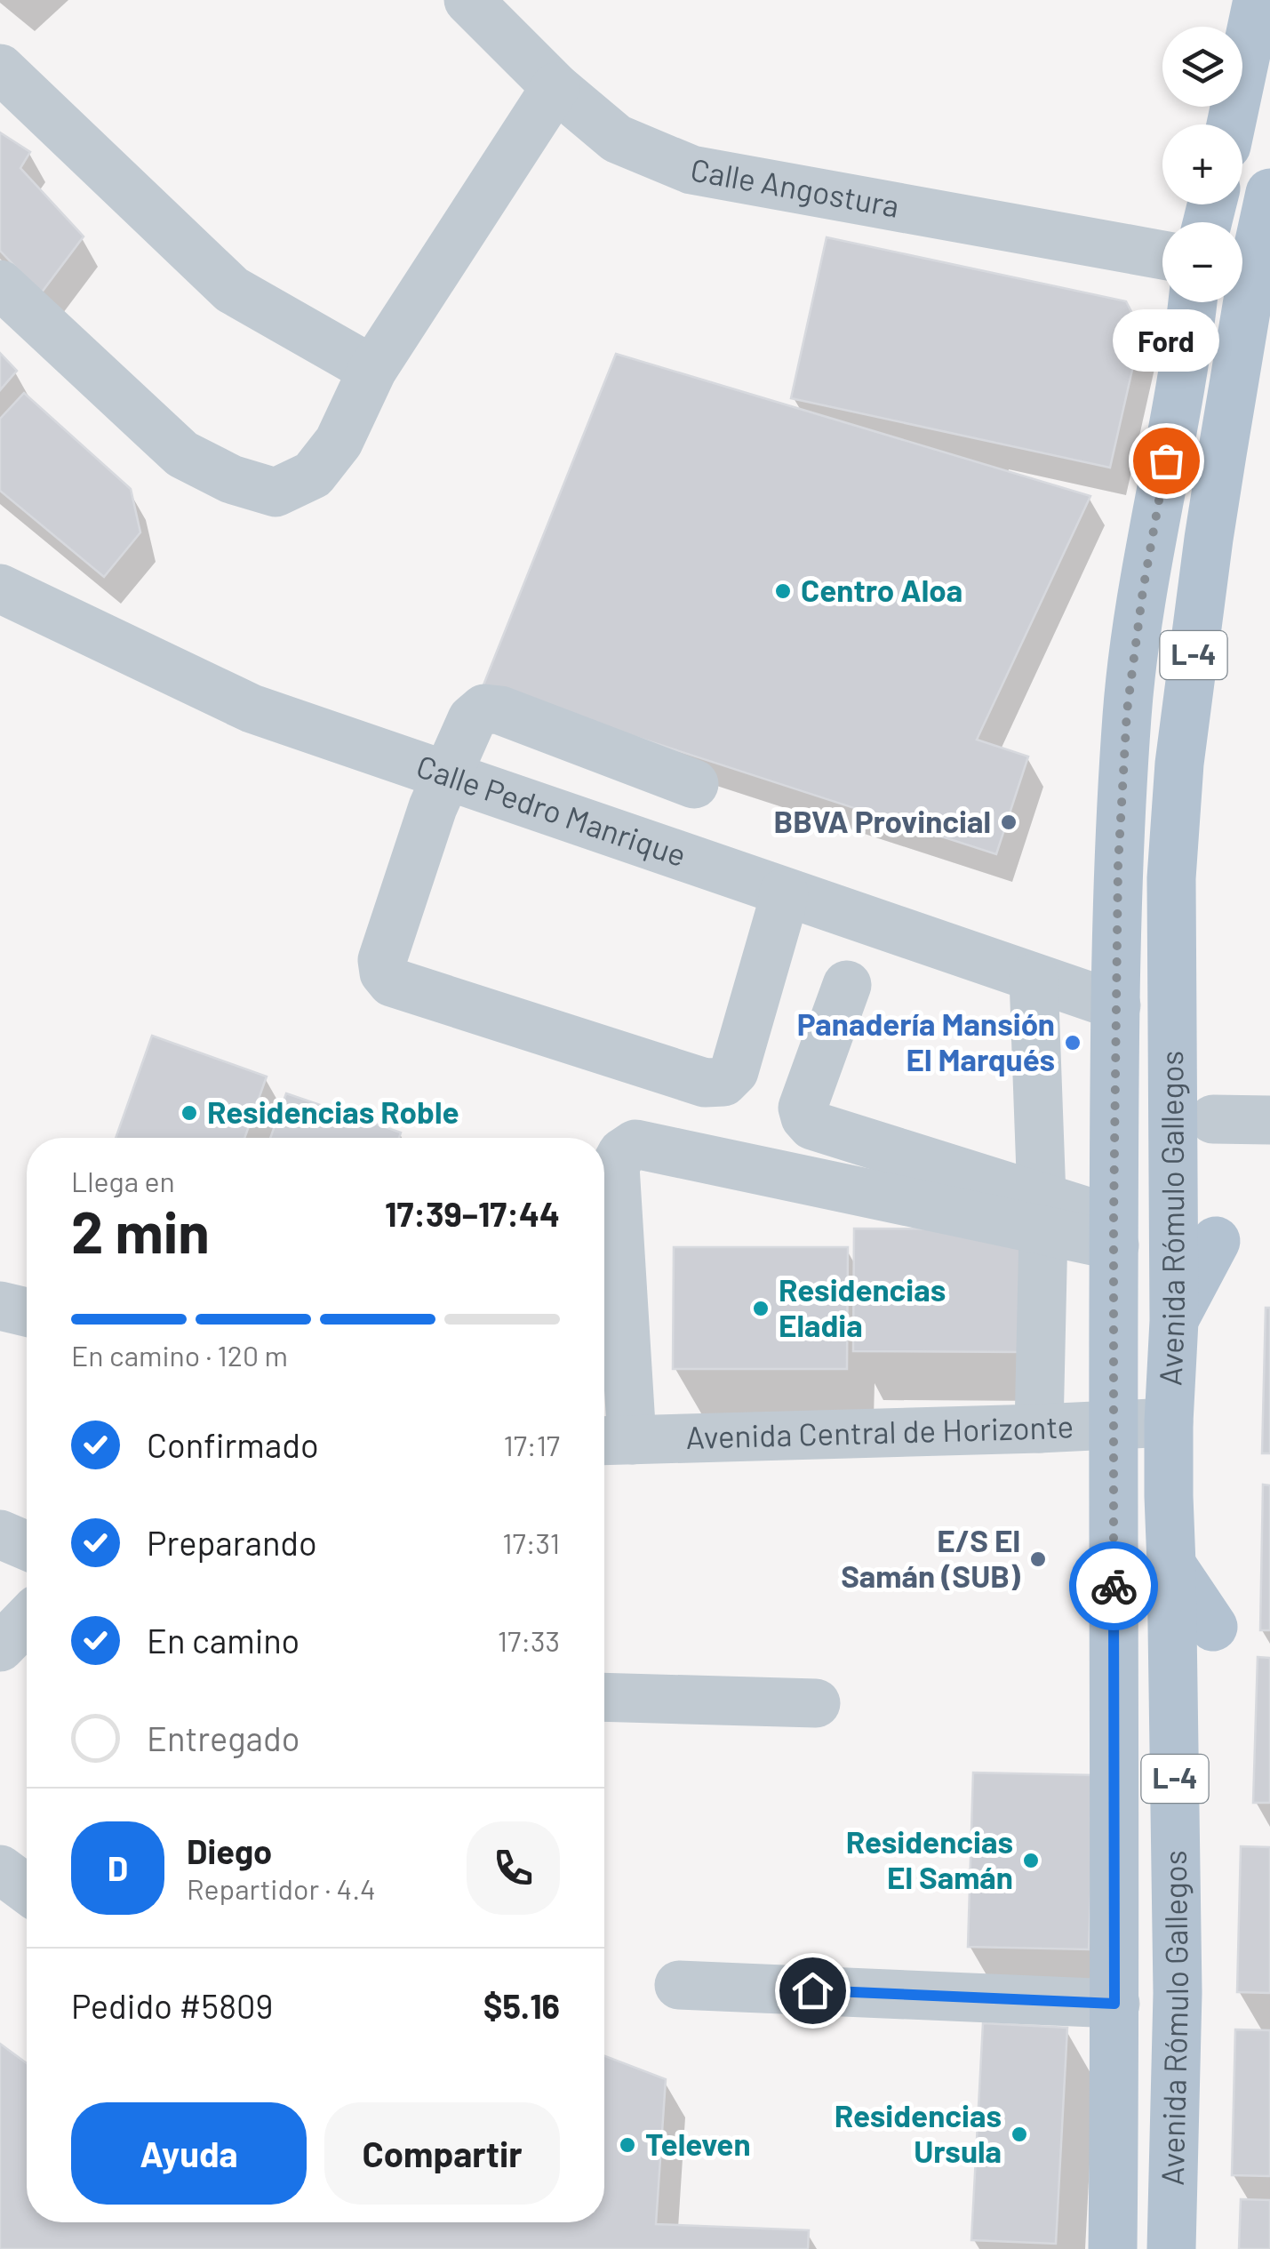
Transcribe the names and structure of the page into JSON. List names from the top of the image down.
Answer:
{
  "streets": {
    "main road": ["L-4", "Avenida Rómulo Gallegos"],
    "street": ["Calle Angostura", "Calle Pedro Manrique", "Avenida Central de Horizonte"]
  },
  "crossings": [
    ["Calle Pedro Manrique", "Avenida Rómulo Gallegos"],
    ["Avenida Rómulo Gallegos", "Avenida Central de Horizonte"]
  ],
  "places": [
    "Ford",
    "Centro Aloa",
    "BBVA Provincial",
    "Panadería Mansión El Marqués",
    "Residencias Roble",
    "Residencias Eladia",
    "E/S El Samán (SUB)",
    "Residencias El Samán",
    "Residencias Ursula",
    "Televen"
  ],
  "page": {
    "map_buttons": ["+", "−"],
    "bubble": "Ford",
    "heading": ["2 min", "Llega en", "17:39–17:44"],
    "panel": [
      "Diego",
      "Repartidor · 4.4",
      "Pedido #5809",
      "$5.16"
    ],
    "bar": "En camino · 120 m",
    "list": [
      ["Confirmado", "17:17"],
      ["Preparando", "17:31"],
      ["En camino", "17:33"],
      "Entregado"
    ],
    "round": "D",
    "buttons": ["Ayuda", "Compartir"]
  }
}
